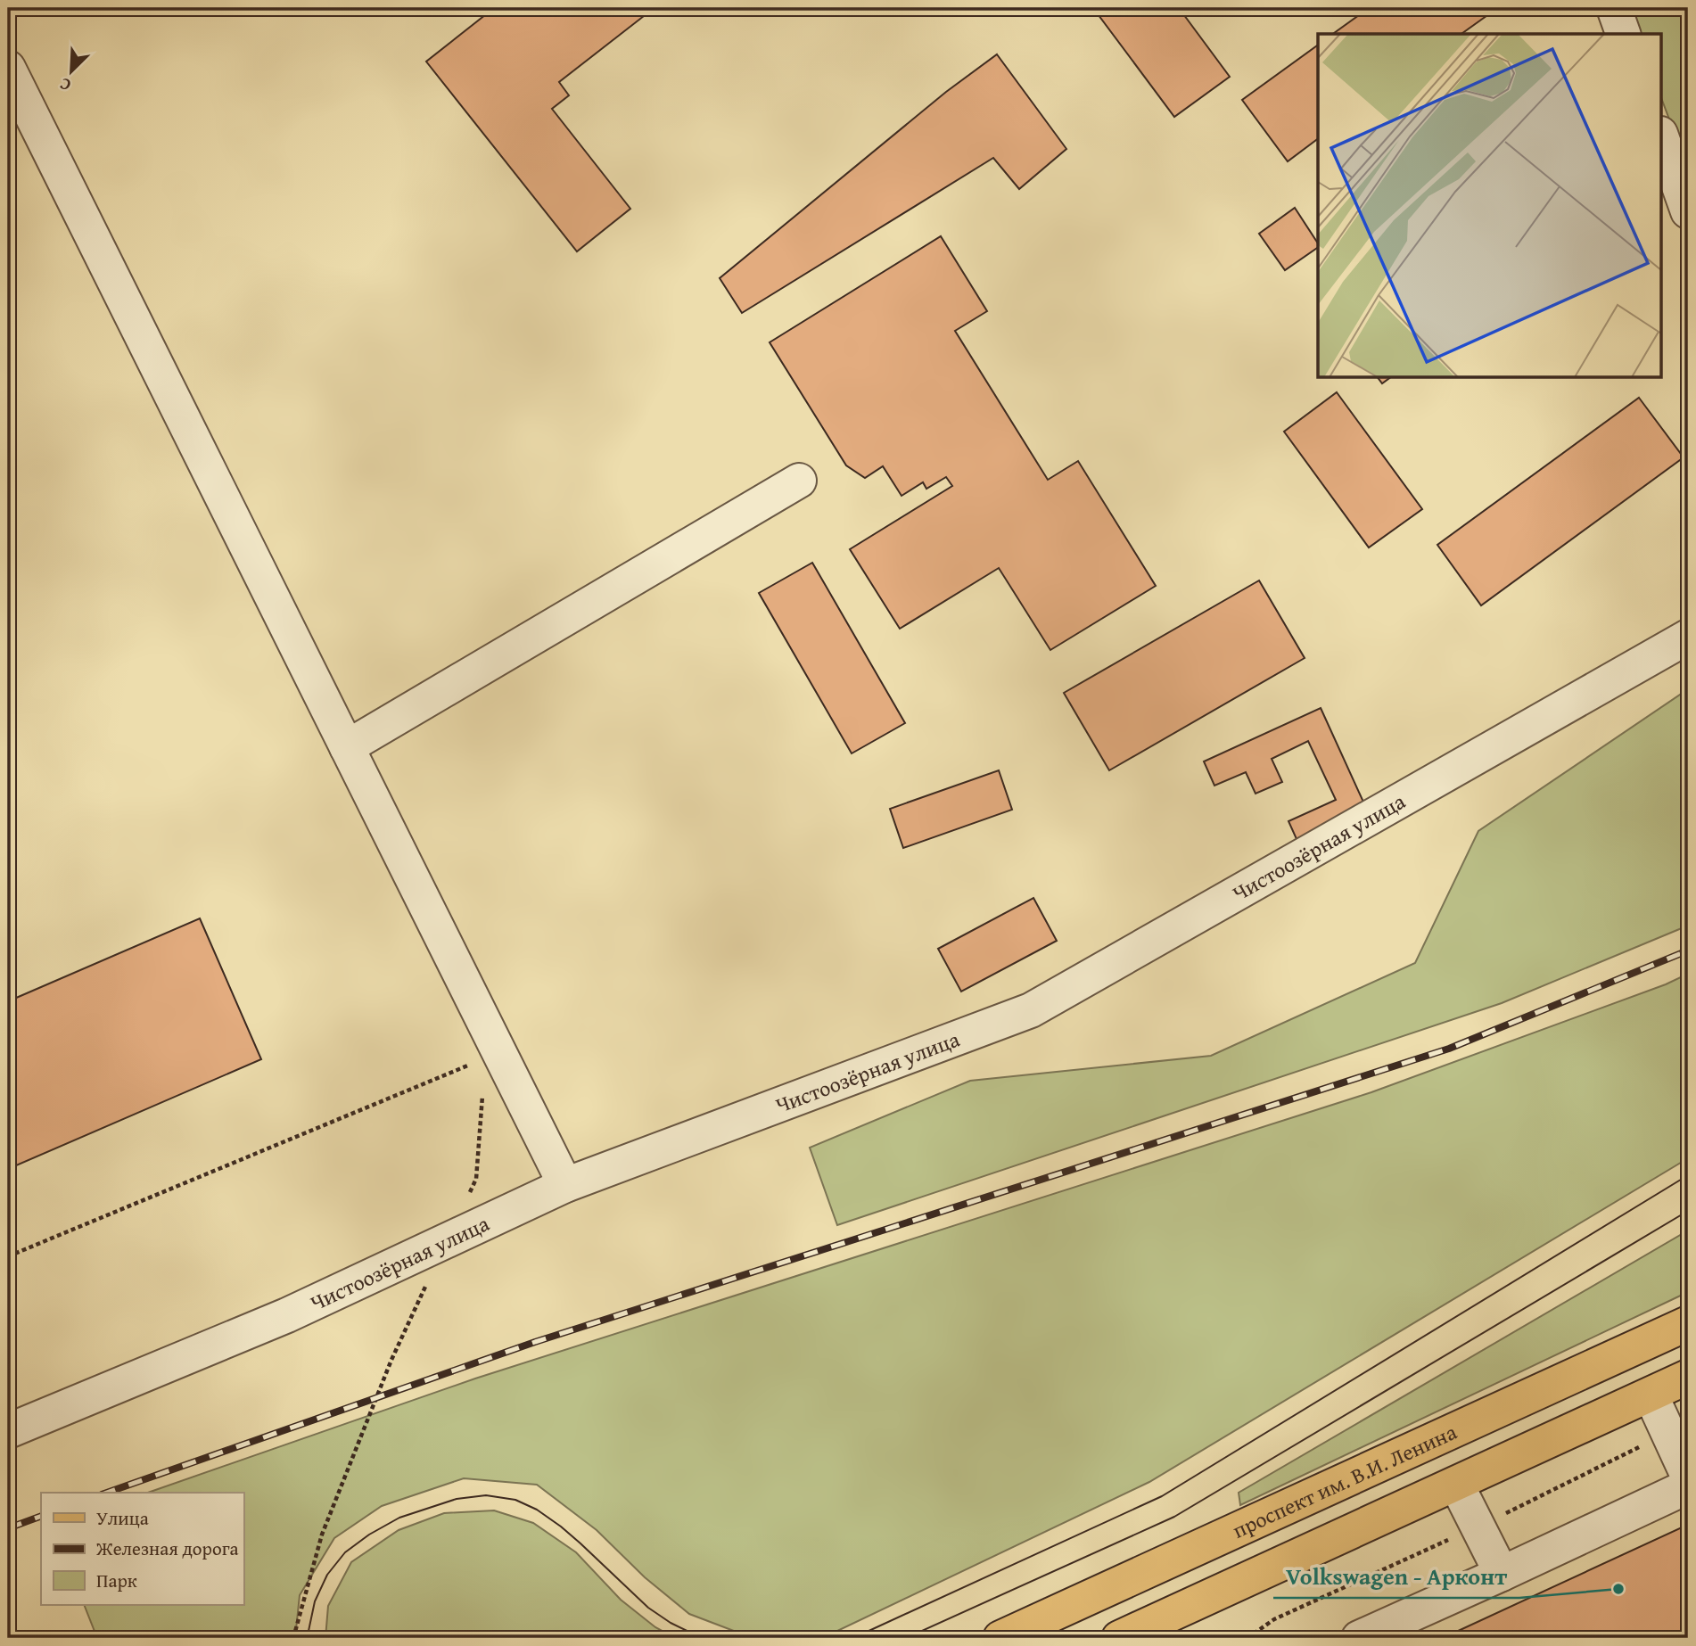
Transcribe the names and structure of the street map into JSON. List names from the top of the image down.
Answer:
{
  "streets": {
    "main road": ["проспект им. В.И. Ленина"],
    "street": ["Чистоозёрная улица"]
  },
  "places": ["Volkswagen - Арконт"],
  "legend": ["Улица", "Железная дорога", "Парк"],
  "north": "bottom left"
}
